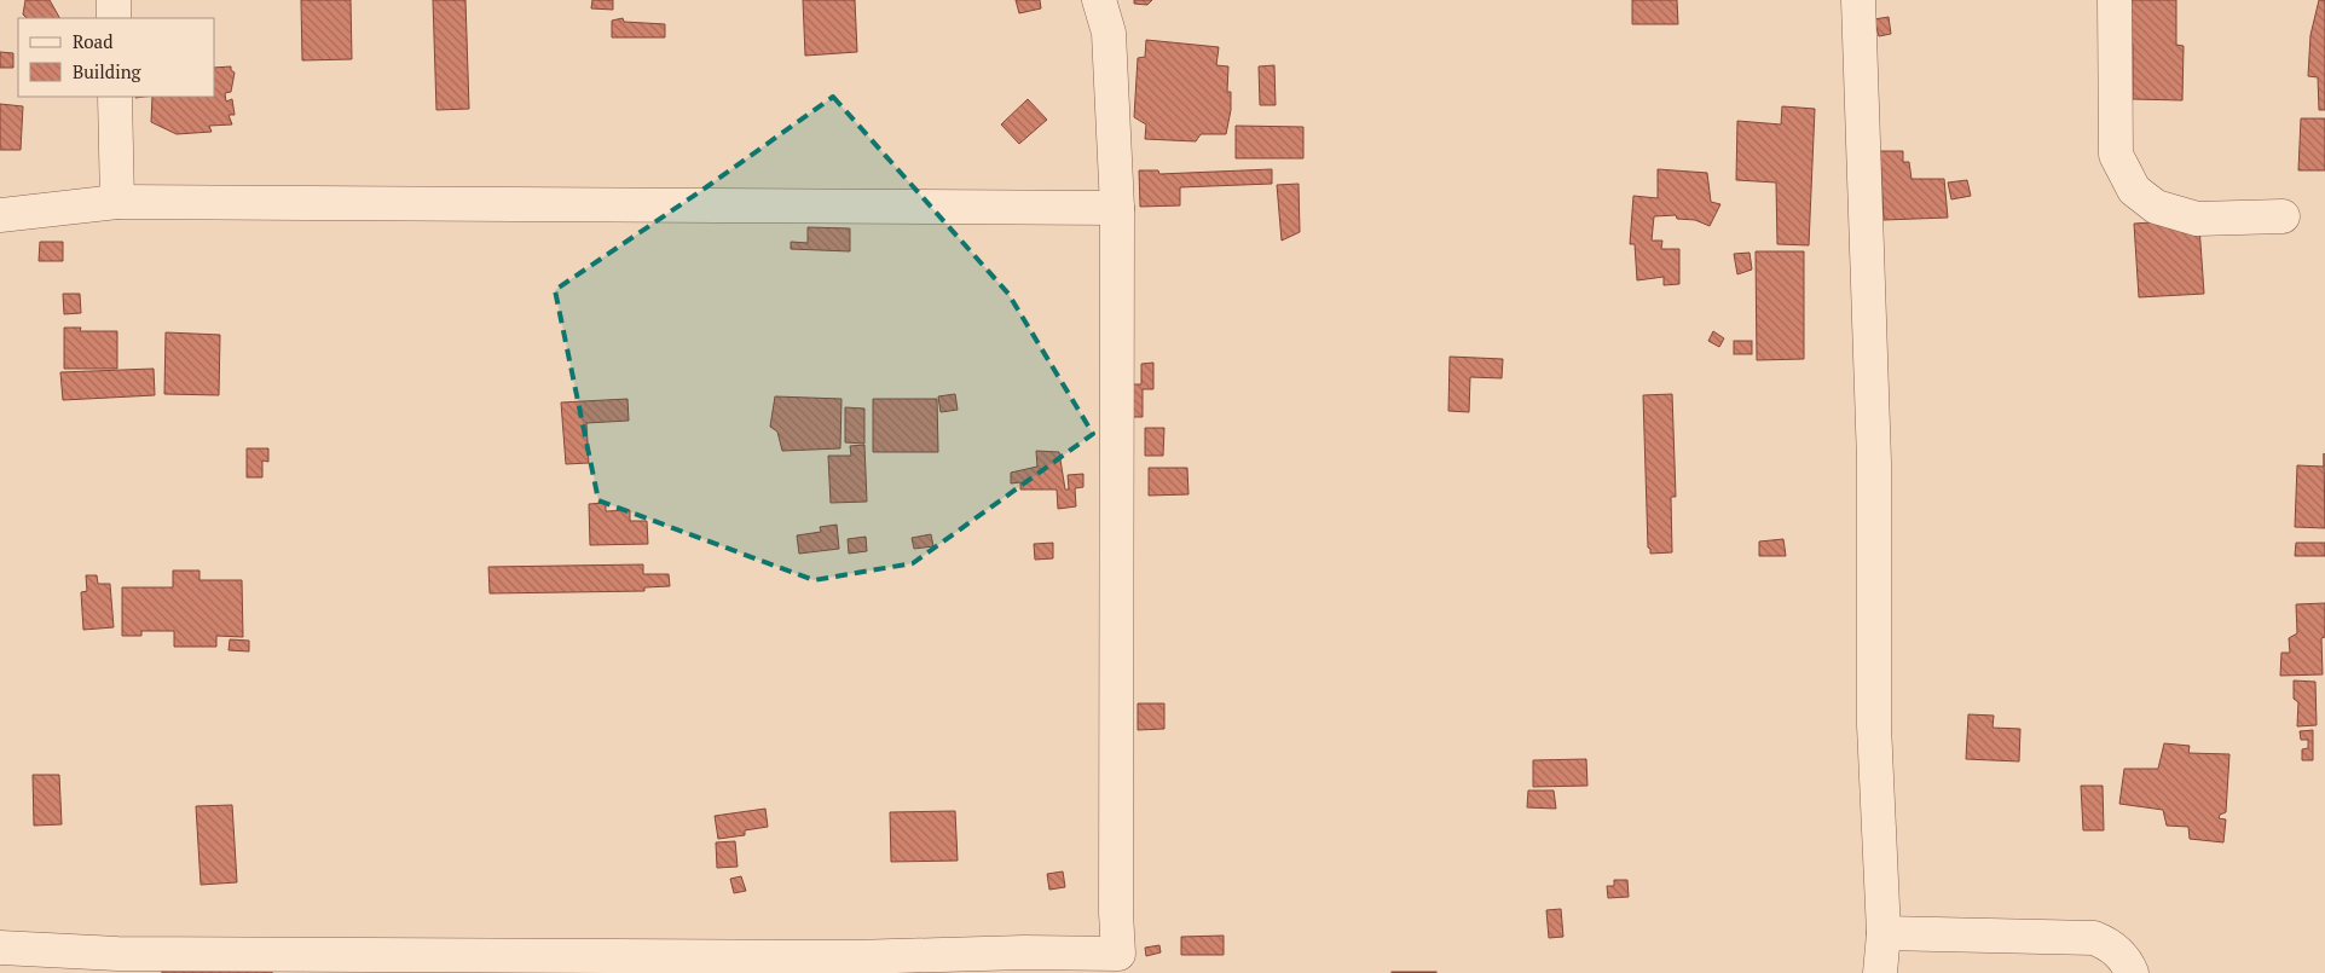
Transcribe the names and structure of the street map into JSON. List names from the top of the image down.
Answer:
{
  "legend": ["Road", "Building"]
}
